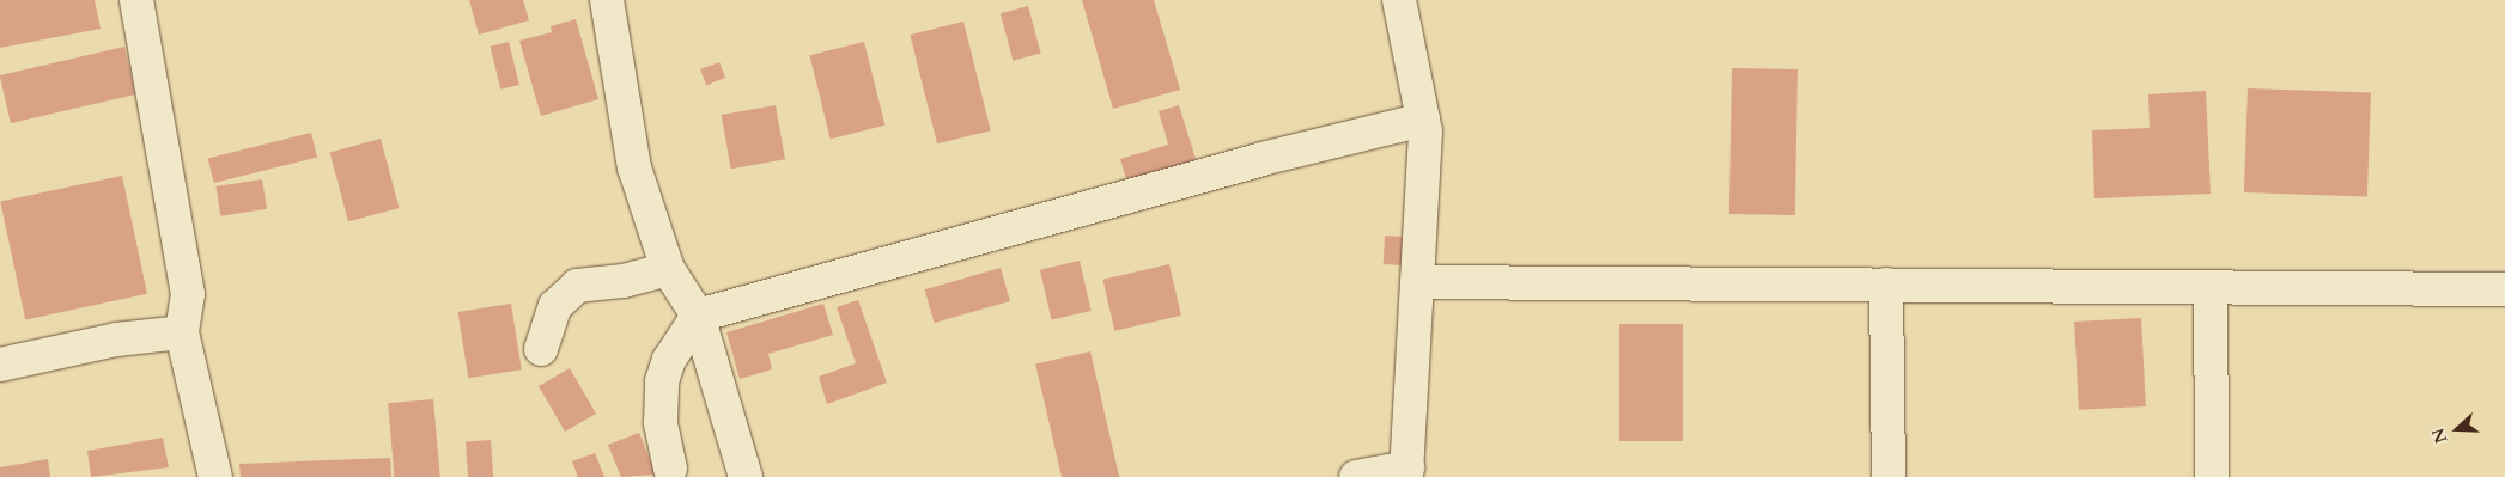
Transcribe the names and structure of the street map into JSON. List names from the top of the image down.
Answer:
{
  "north": "left"
}
